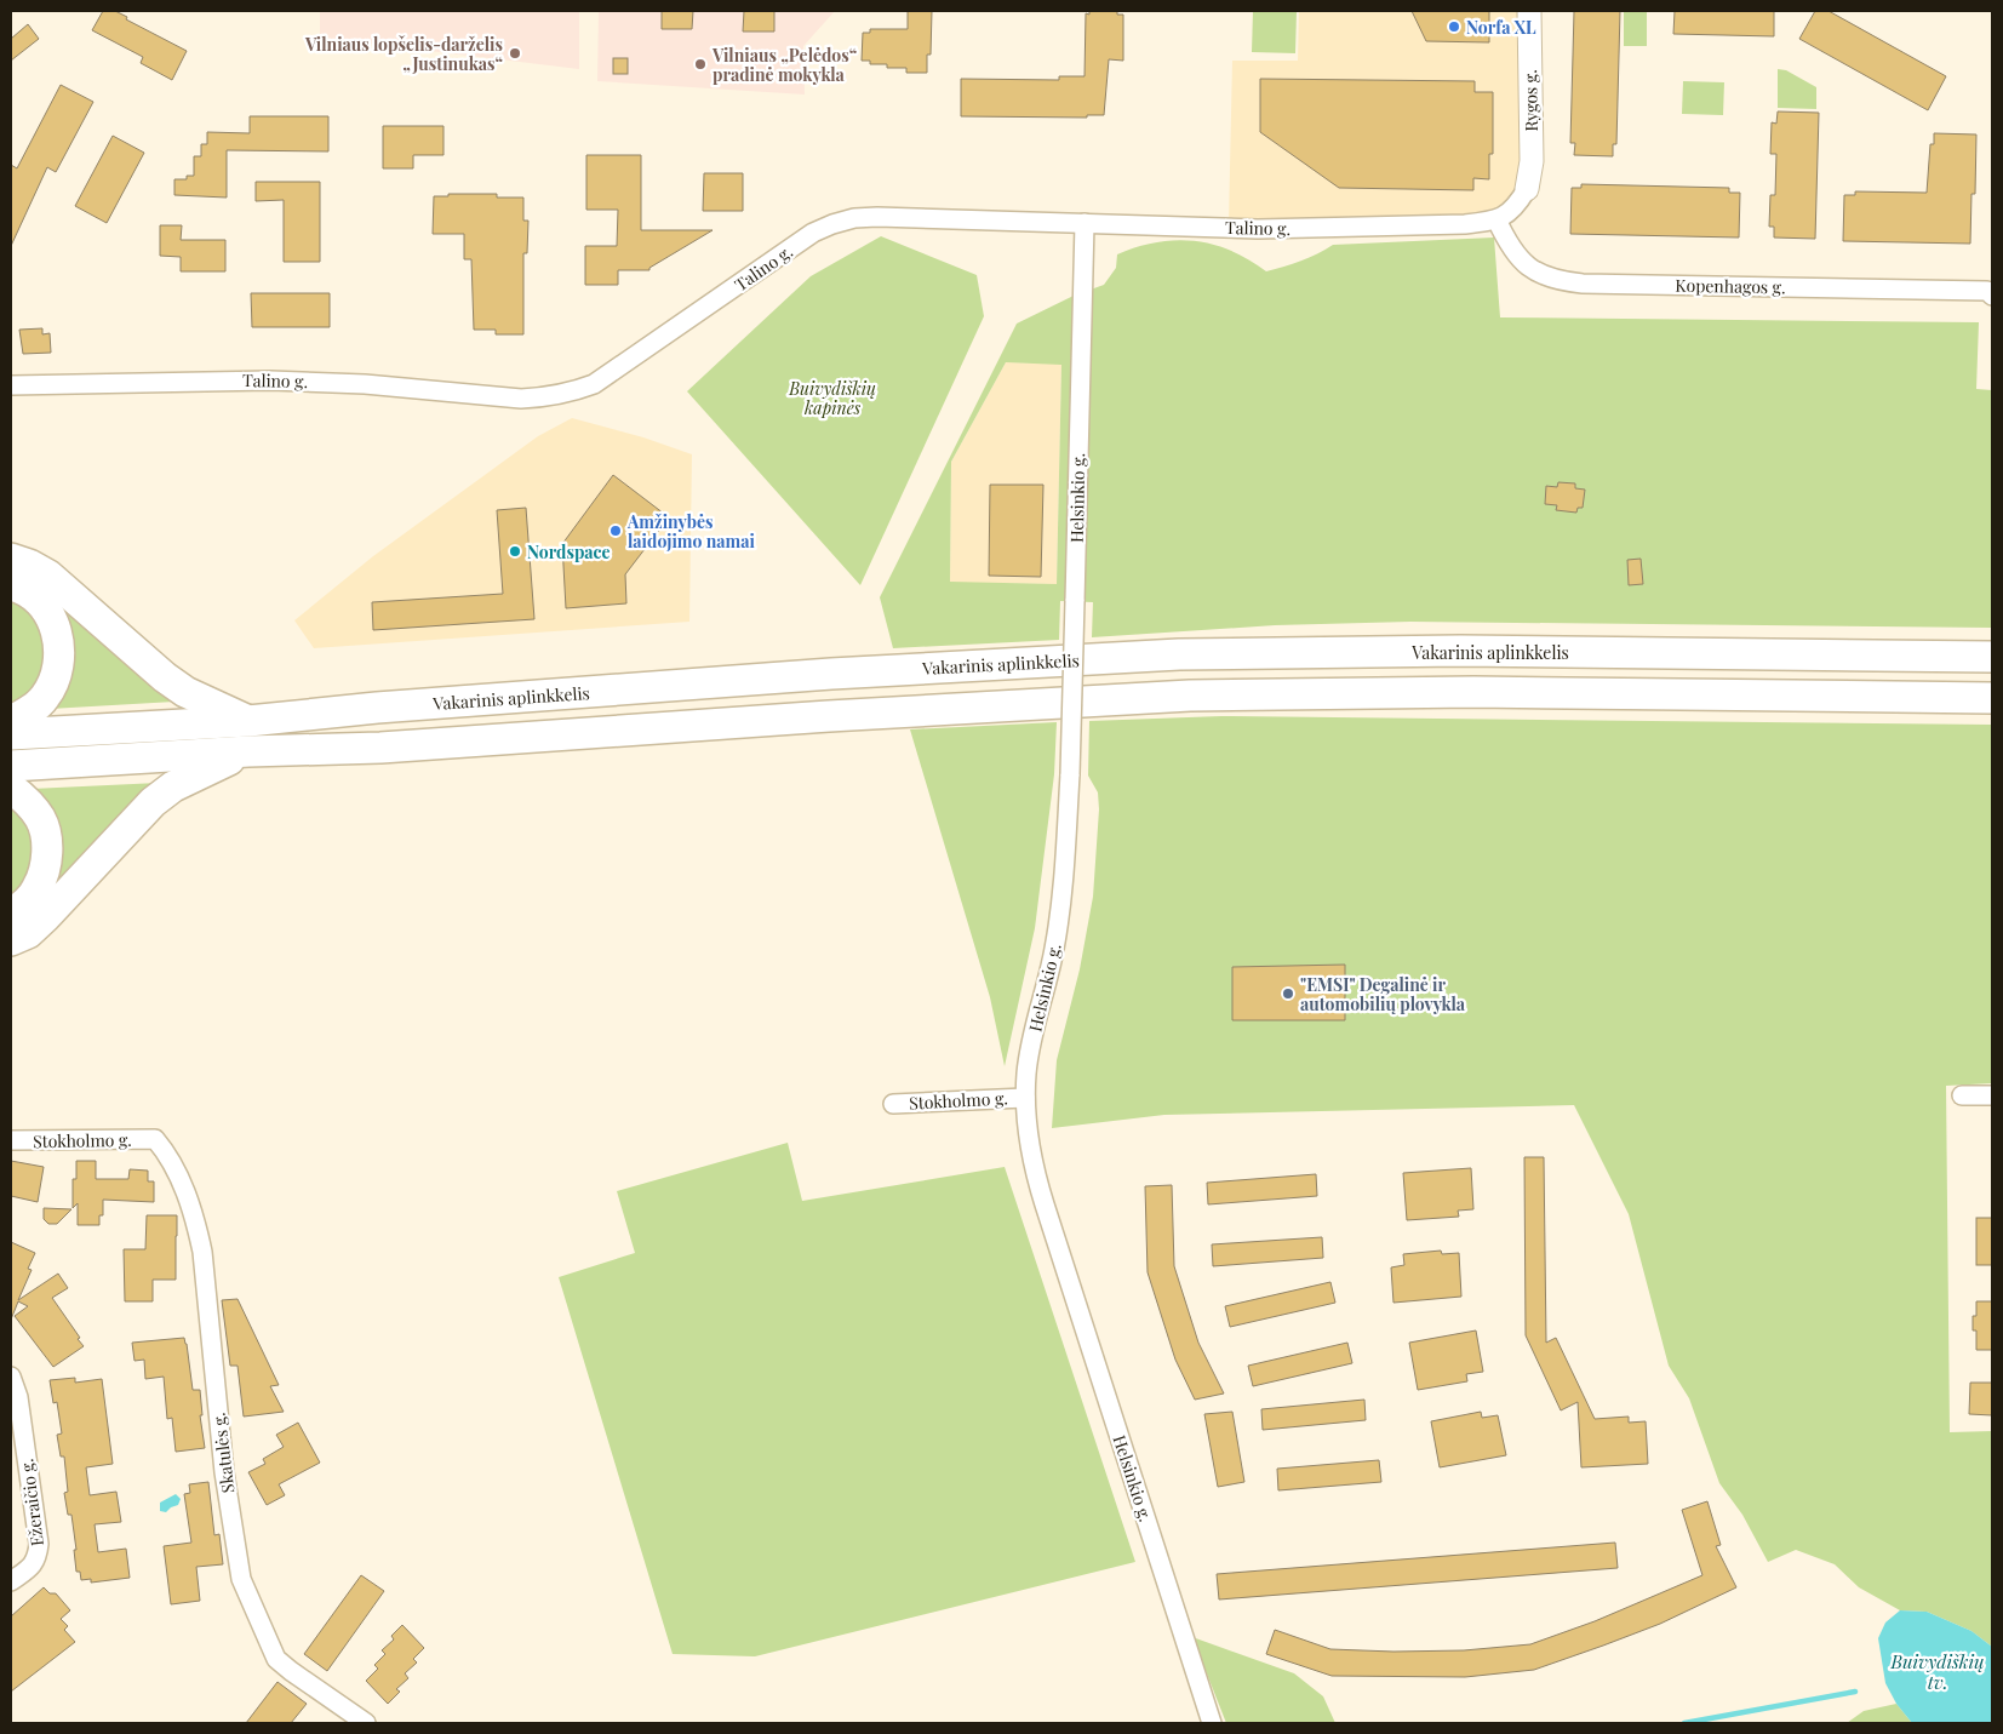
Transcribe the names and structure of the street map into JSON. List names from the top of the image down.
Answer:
{
  "streets": {
    "highway": ["Vakarinis aplinkkelis"],
    "street": [
      "Rygos g.",
      "Talino g.",
      "Kopenhagos g.",
      "Helsinkio g.",
      "Stokholmo g.",
      "Skatulės g.",
      "Ežeraičio g."
    ]
  },
  "crossings": [
    ["Rygos g.", "Talino g."],
    ["Talino g.", "Kopenhagos g."],
    ["Talino g.", "Helsinkio g."],
    ["Helsinkio g.", "Stokholmo g."],
    ["Stokholmo g.", "Skatulės g."]
  ],
  "water": ["Buivydiškių tv."],
  "parks": ["Buivydiškių kapinės"],
  "places": [
    "Norfa XL",
    "Vilniaus lopšelis-darželis „Justinukas“",
    "Vilniaus „Pelėdos“ pradinė mokykla",
    "Amžinybės laidojimo namai",
    "Nordspace",
    "\"EMSI\" Degalinė ir automobilių plovykla"
  ]
}
